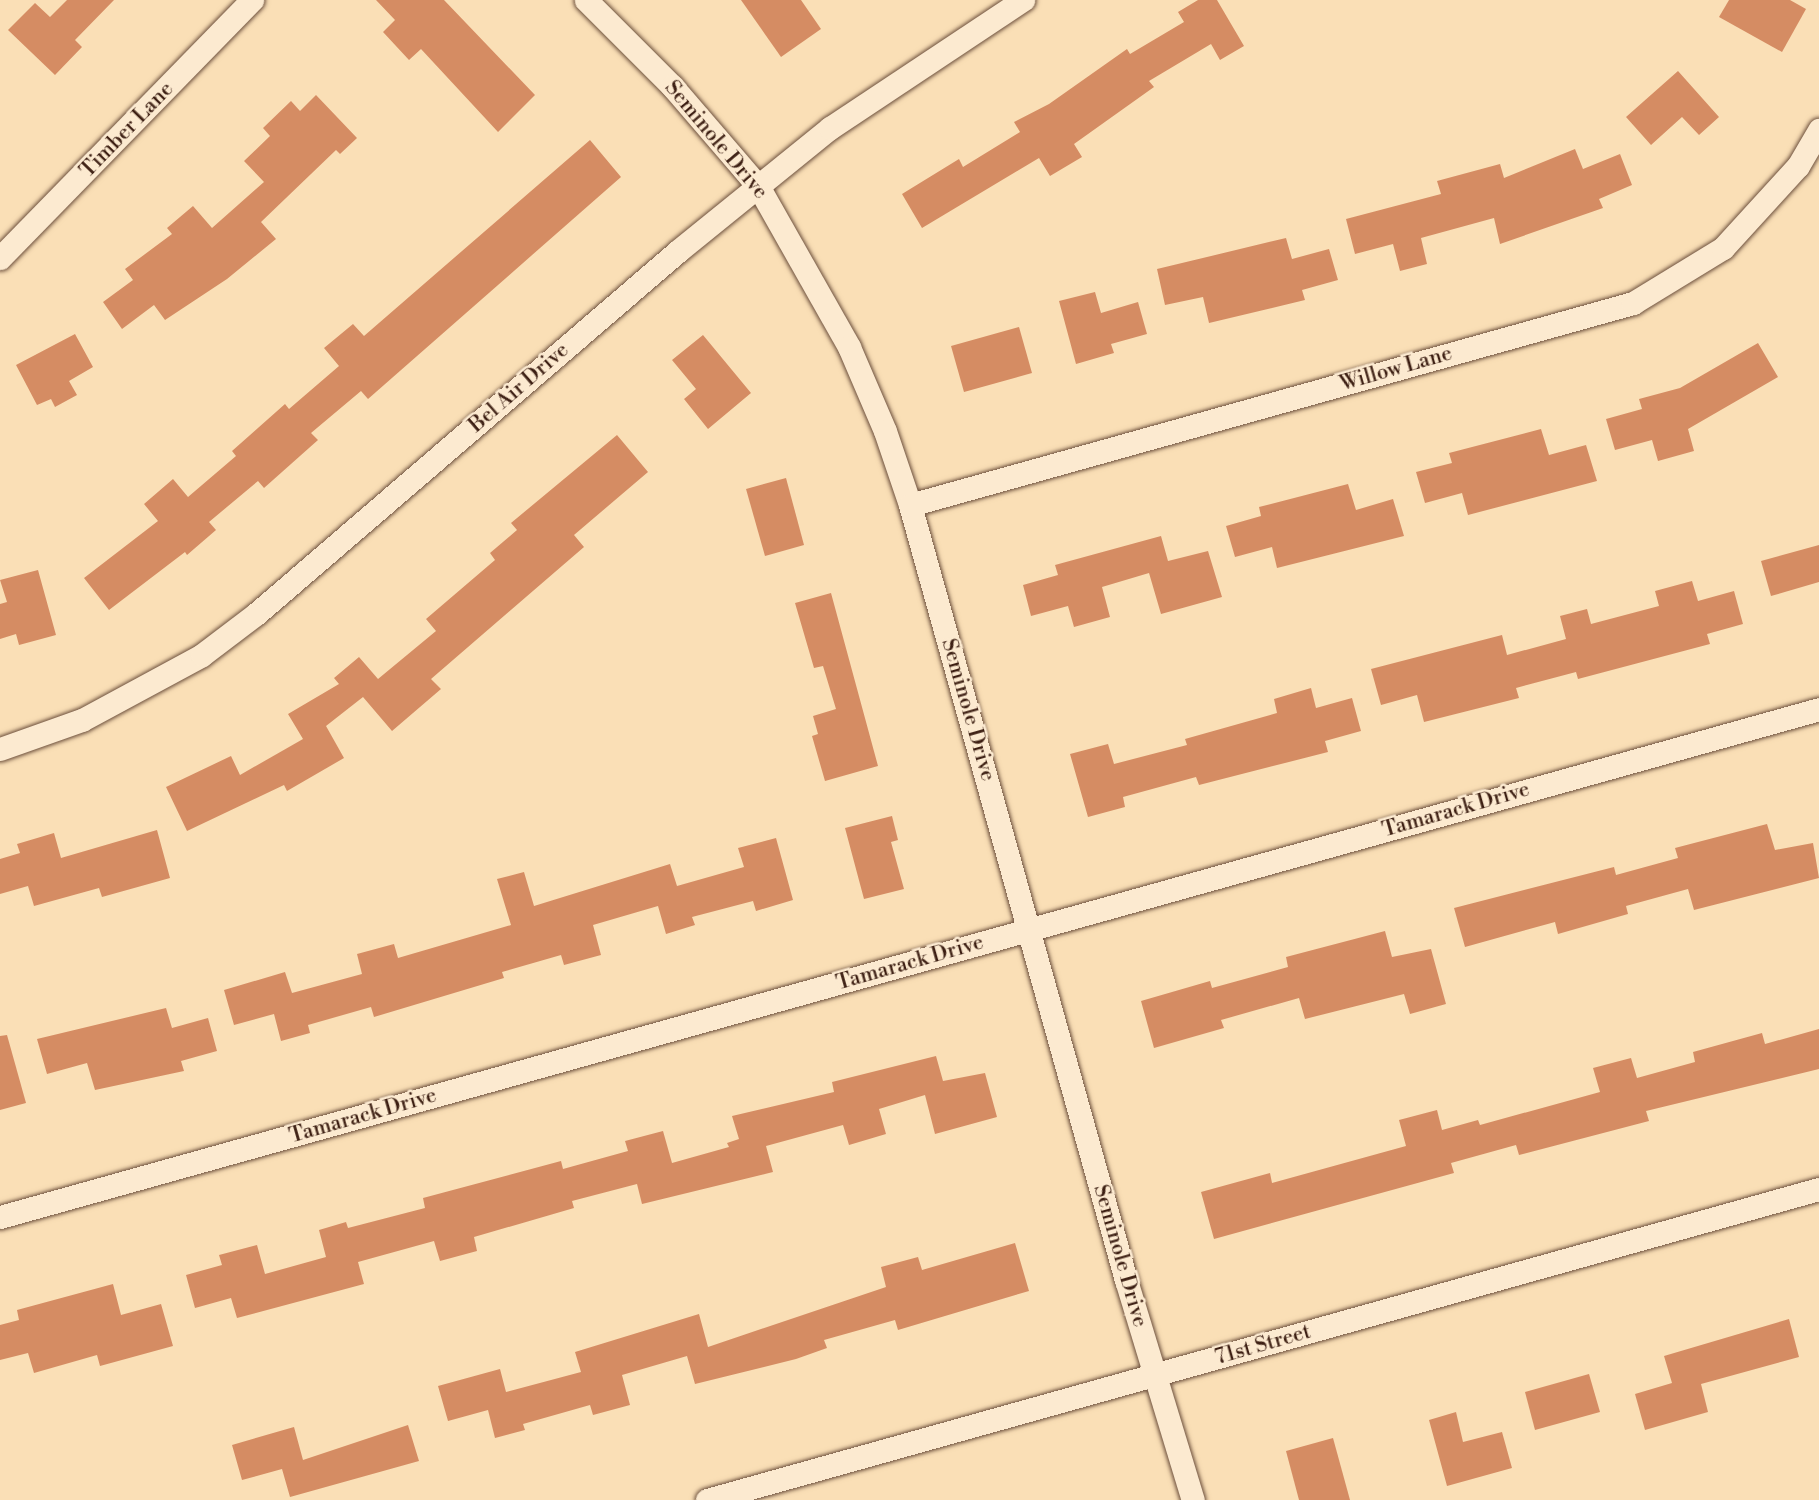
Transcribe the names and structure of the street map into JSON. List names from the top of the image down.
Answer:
{
  "streets": {
    "street": [
      "Timber Lane",
      "Seminole Drive",
      "Willow Lane",
      "Bel Air Drive",
      "Tamarack Drive",
      "71st Street"
    ]
  },
  "crossings": [
    ["Seminole Drive", "Willow Lane"],
    ["Seminole Drive", "Bel Air Drive"],
    ["Seminole Drive", "Tamarack Drive"],
    ["Seminole Drive", "71st Street"]
  ]
}
